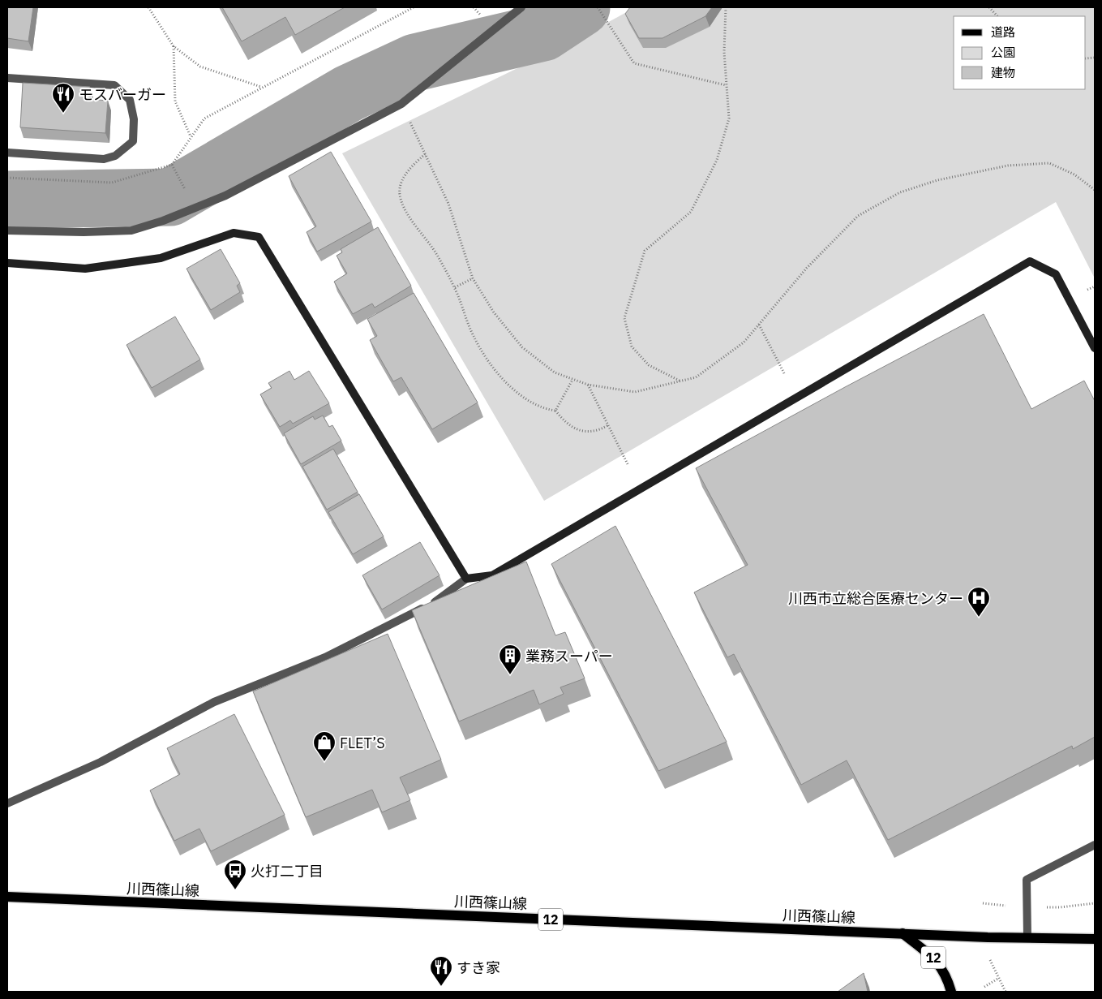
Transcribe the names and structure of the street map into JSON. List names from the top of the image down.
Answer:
{
  "streets": {
    "main road": ["川西篠山線", "12"]
  },
  "crossings": [
    ["川西篠山線", "12"]
  ],
  "places": {
    "restaurant": ["モスバーガー", "すき家"],
    "hospital": ["川西市立総合医療センター"],
    "building": ["業務スーパー"],
    "shop": ["FLET’S"],
    "bus stop": ["火打二丁目"]
  },
  "legend": ["道路", "公園", "建物"]
}
